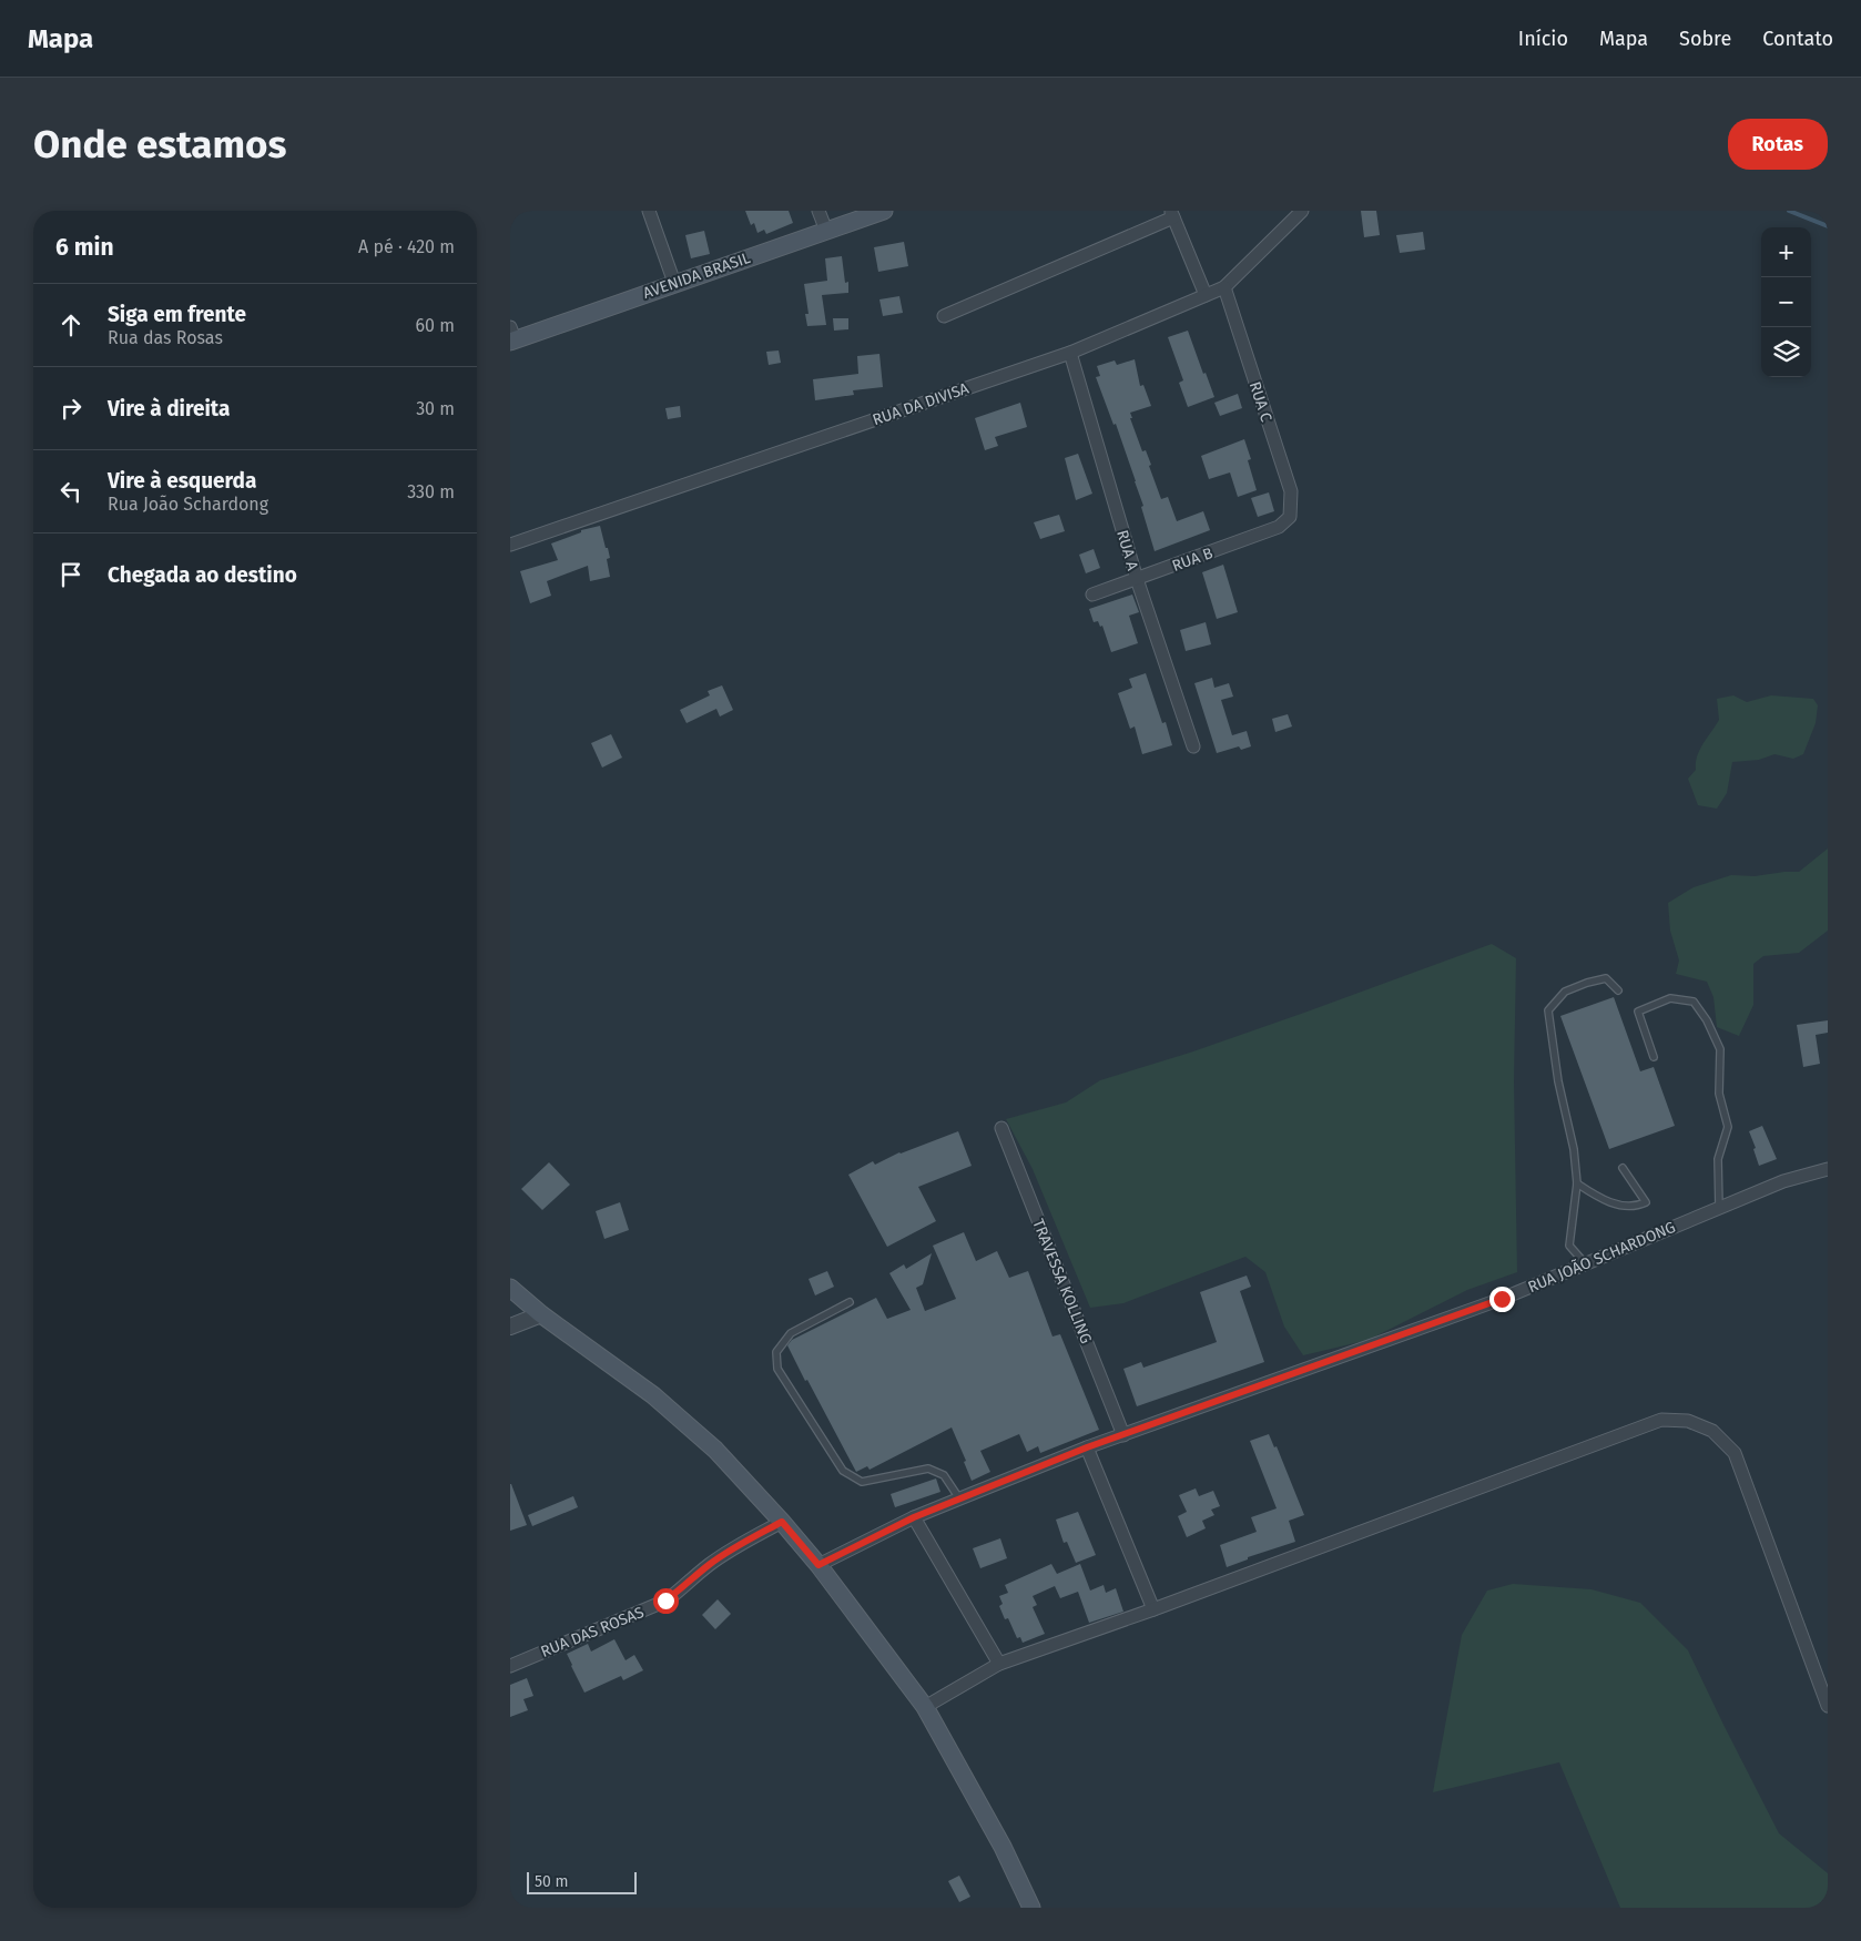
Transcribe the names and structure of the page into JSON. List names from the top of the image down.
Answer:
{
  "streets": {
    "main road": ["AVENIDA BRASIL"],
    "street": [
      "RUA C",
      "RUA DA DIVISA",
      "RUA A",
      "RUA B",
      "RUA JOÃO SCHARDONG",
      "TRAVESSA KOLLING",
      "RUA DAS ROSAS"
    ]
  },
  "crossings": [
    ["RUA C", "RUA DA DIVISA"],
    ["RUA C", "RUA B"],
    ["RUA DA DIVISA", "RUA A"],
    ["RUA A", "RUA B"],
    ["RUA JOÃO SCHARDONG", "TRAVESSA KOLLING"]
  ],
  "scale_bar": "50 m",
  "page": {
    "header": "Mapa",
    "nav": [
      "Início",
      "Mapa",
      "Sobre",
      "Contato"
    ],
    "buttons": "Rotas",
    "title": "Onde estamos",
    "heading": ["6 min", "A pé · 420 m"],
    "map_buttons": ["+", "−"],
    "list": [
      ["Siga em frente", "Rua das Rosas", "60 m"],
      ["Vire à direita", "30 m"],
      ["Vire à esquerda", "Rua João Schardong", "330 m"],
      "Chegada ao destino"
    ],
    "scale": "50 m"
  }
}
